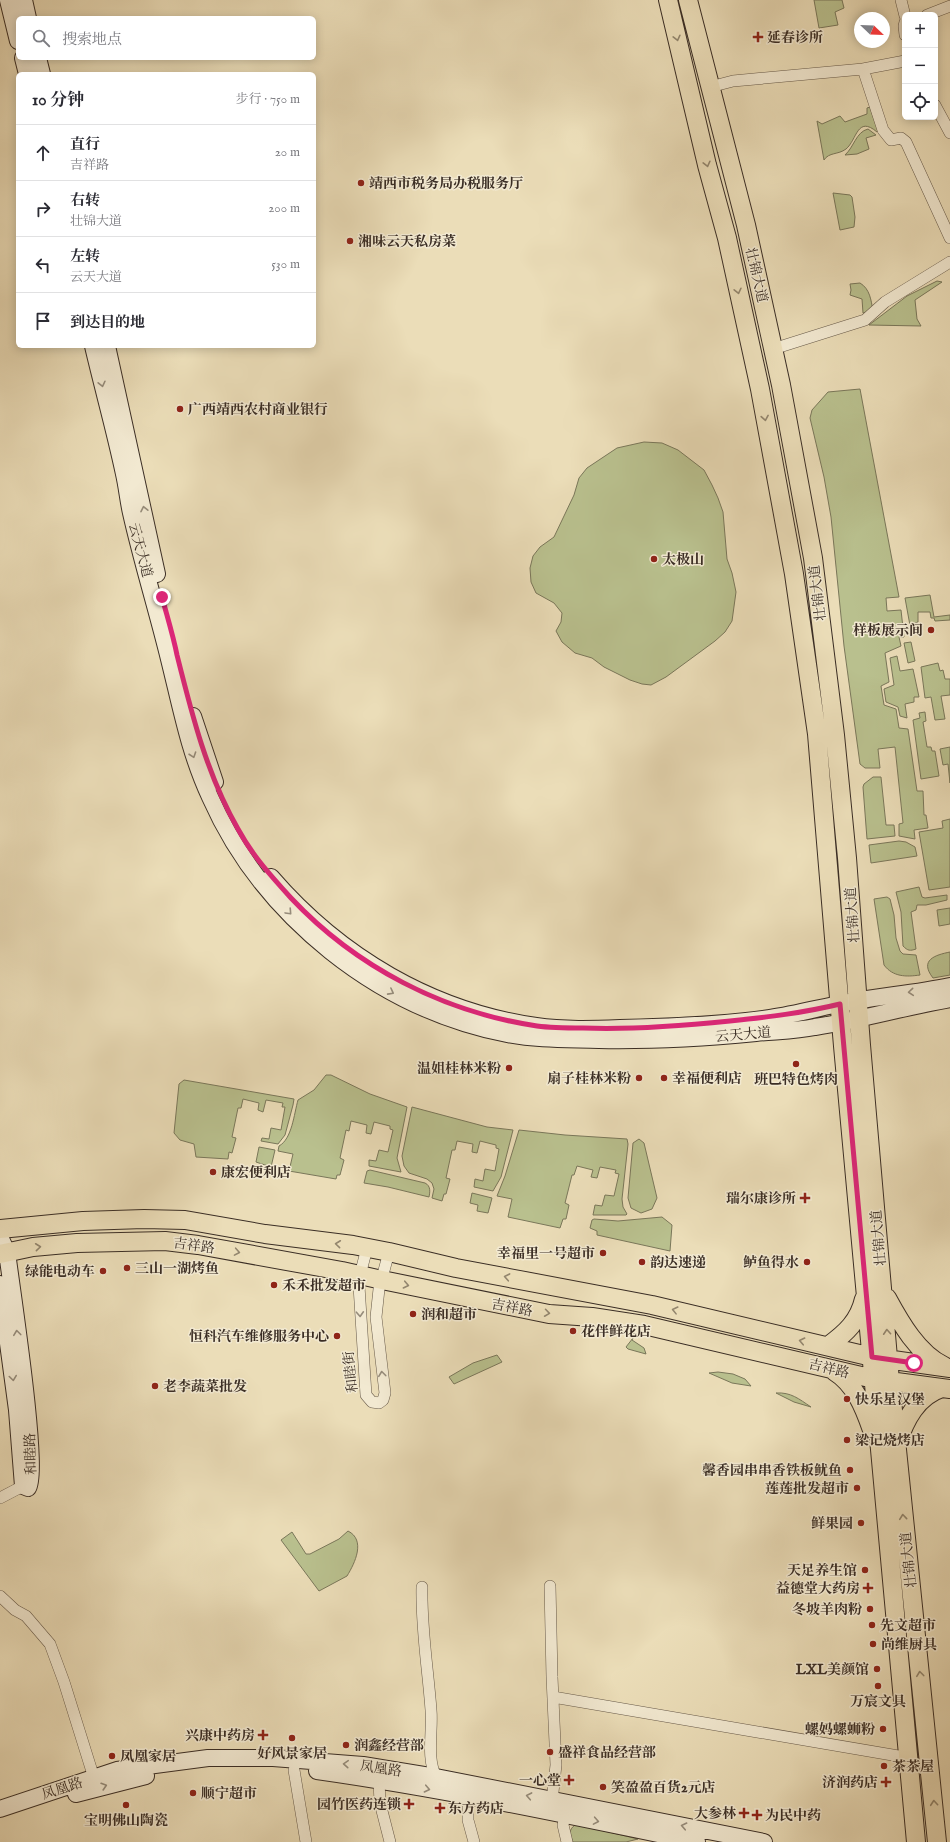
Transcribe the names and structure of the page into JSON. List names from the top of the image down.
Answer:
{
  "streets": {
    "main road": [
      "壮锦大道",
      "云天大道",
      "吉祥路",
      "和睦路",
      "凤凰路"
    ],
    "street": ["和睦街"]
  },
  "crossings": [
    ["壮锦大道", "云天大道"],
    ["壮锦大道", "吉祥路"],
    ["吉祥路", "和睦街"],
    ["吉祥路", "和睦路"]
  ],
  "places": {
    "health": [
      "延春诊所",
      "瑞尔康诊所",
      "益德堂大药房",
      "兴康中药房",
      "一心堂",
      "济润药店",
      "园竹医药连锁",
      "东方药店",
      "大参林",
      "为民中药"
    ],
    "other": [
      "靖西市税务局办税服务厅",
      "湘味云天私房菜",
      "广西靖西农村商业银行",
      "太极山",
      "样板展示间",
      "班巴特色烤肉",
      "温姐桂林米粉",
      "扇子桂林米粉",
      "幸福便利店",
      "康宏便利店",
      "幸福里一号超市",
      "韵达速递",
      "鲈鱼得水",
      "三山一湖烤鱼",
      "绿能电动车",
      "禾禾批发超市",
      "润和超市",
      "花伴鲜花店",
      "恒科汽车维修服务中心",
      "老李蔬菜批发",
      "快乐星汉堡",
      "梁记烧烤店",
      "馨香园串串香铁板鱿鱼",
      "莲莲批发超市",
      "鲜果园",
      "天足养生馆",
      "冬坡羊肉粉",
      "先文超市",
      "尚维厨具",
      "LXL美颜馆",
      "万宸文具",
      "螺妈螺蛳粉",
      "好风景家居",
      "润鑫经营部",
      "盛祥食品经营部",
      "凤凰家居",
      "茶茶屋",
      "笑盈盈百货2元店",
      "顺宁超市",
      "宝明佛山陶瓷"
    ]
  },
  "north": "bottom right",
  "page": {
    "map_buttons": ["+", "−"],
    "search": "搜索地点",
    "heading": ["10 分钟", "步行 · 750 m"],
    "list": [
      ["直行", "吉祥路", "20 m"],
      ["右转", "壮锦大道", "200 m"],
      ["左转", "云天大道", "530 m"],
      "到达目的地"
    ]
  }
}
